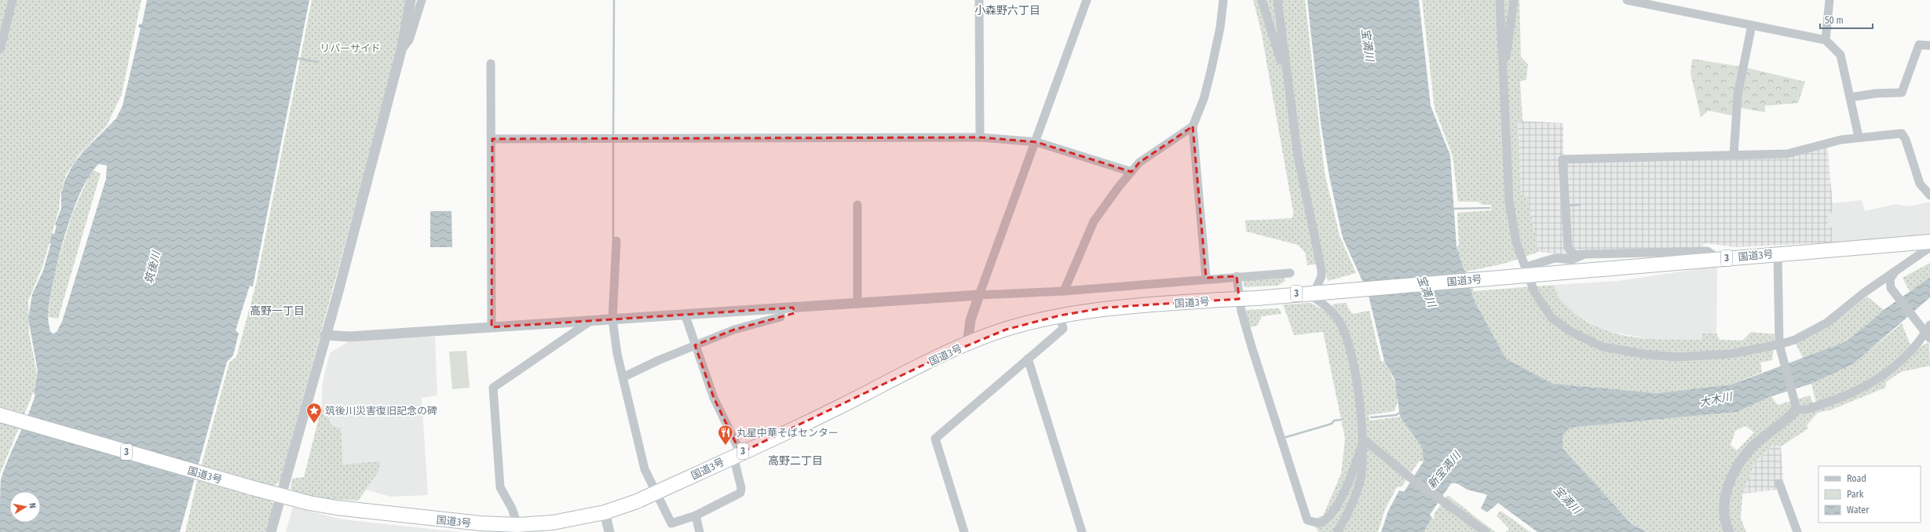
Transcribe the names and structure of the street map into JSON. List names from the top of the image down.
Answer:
{
  "streets": {
    "highway": ["国道3号", "3"]
  },
  "districts": ["小森野六丁目", "高野一丁目", "高野二丁目"],
  "water": [
    "宝満川",
    "筑後川",
    "大木川",
    "新宝満川"
  ],
  "parks": ["リバーサイド"],
  "places": {
    "place": ["筑後川災害復旧記念の碑"],
    "restaurant": ["丸星中華そばセンター"]
  },
  "legend": ["Road", "Park", "Water"],
  "scale_bar": "50 m",
  "north": "right"
}
